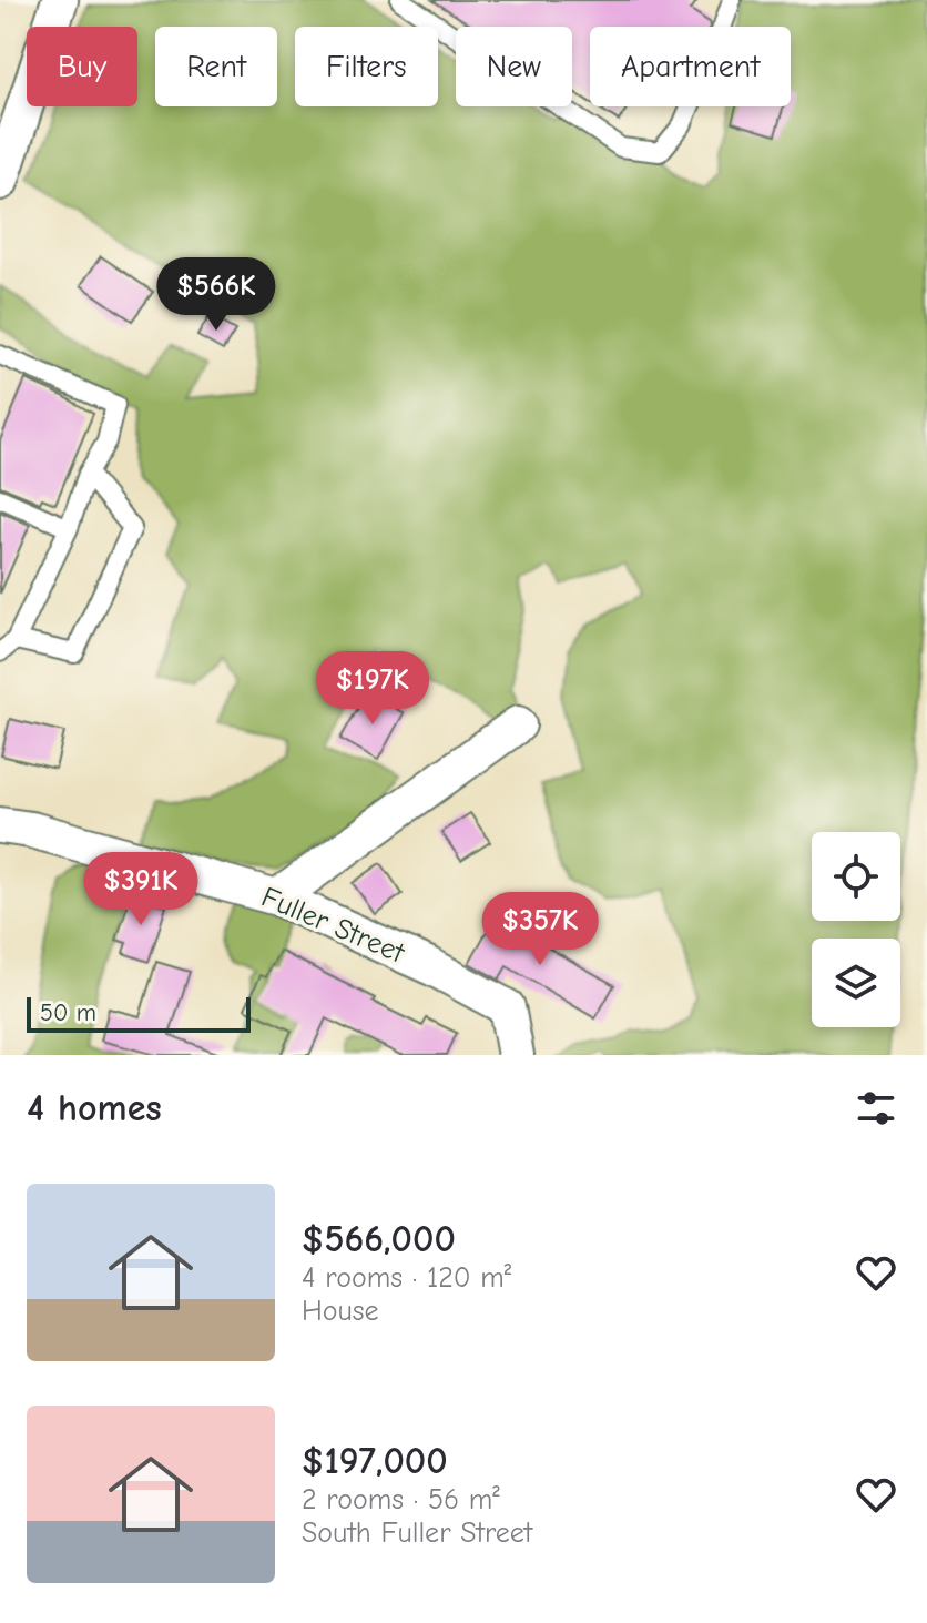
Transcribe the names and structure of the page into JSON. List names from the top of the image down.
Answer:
{
  "streets": {
    "street": ["Fuller Street"]
  },
  "scale_bar": "50 m",
  "page": {
    "chip": [
      "Buy",
      "Rent",
      "Filters",
      "New",
      "Apartment"
    ],
    "price": [
      "$566K",
      "$197K",
      "$391K",
      "$357K"
    ],
    "scale": "50 m",
    "heading": "4 homes",
    "list": [
      {
        "name": "$566,000",
        "note": "4 rooms · 120 m² · House"
      },
      {
        "name": "$197,000",
        "note": "2 rooms · 56 m² · South Fuller Street"
      }
    ]
  }
}
